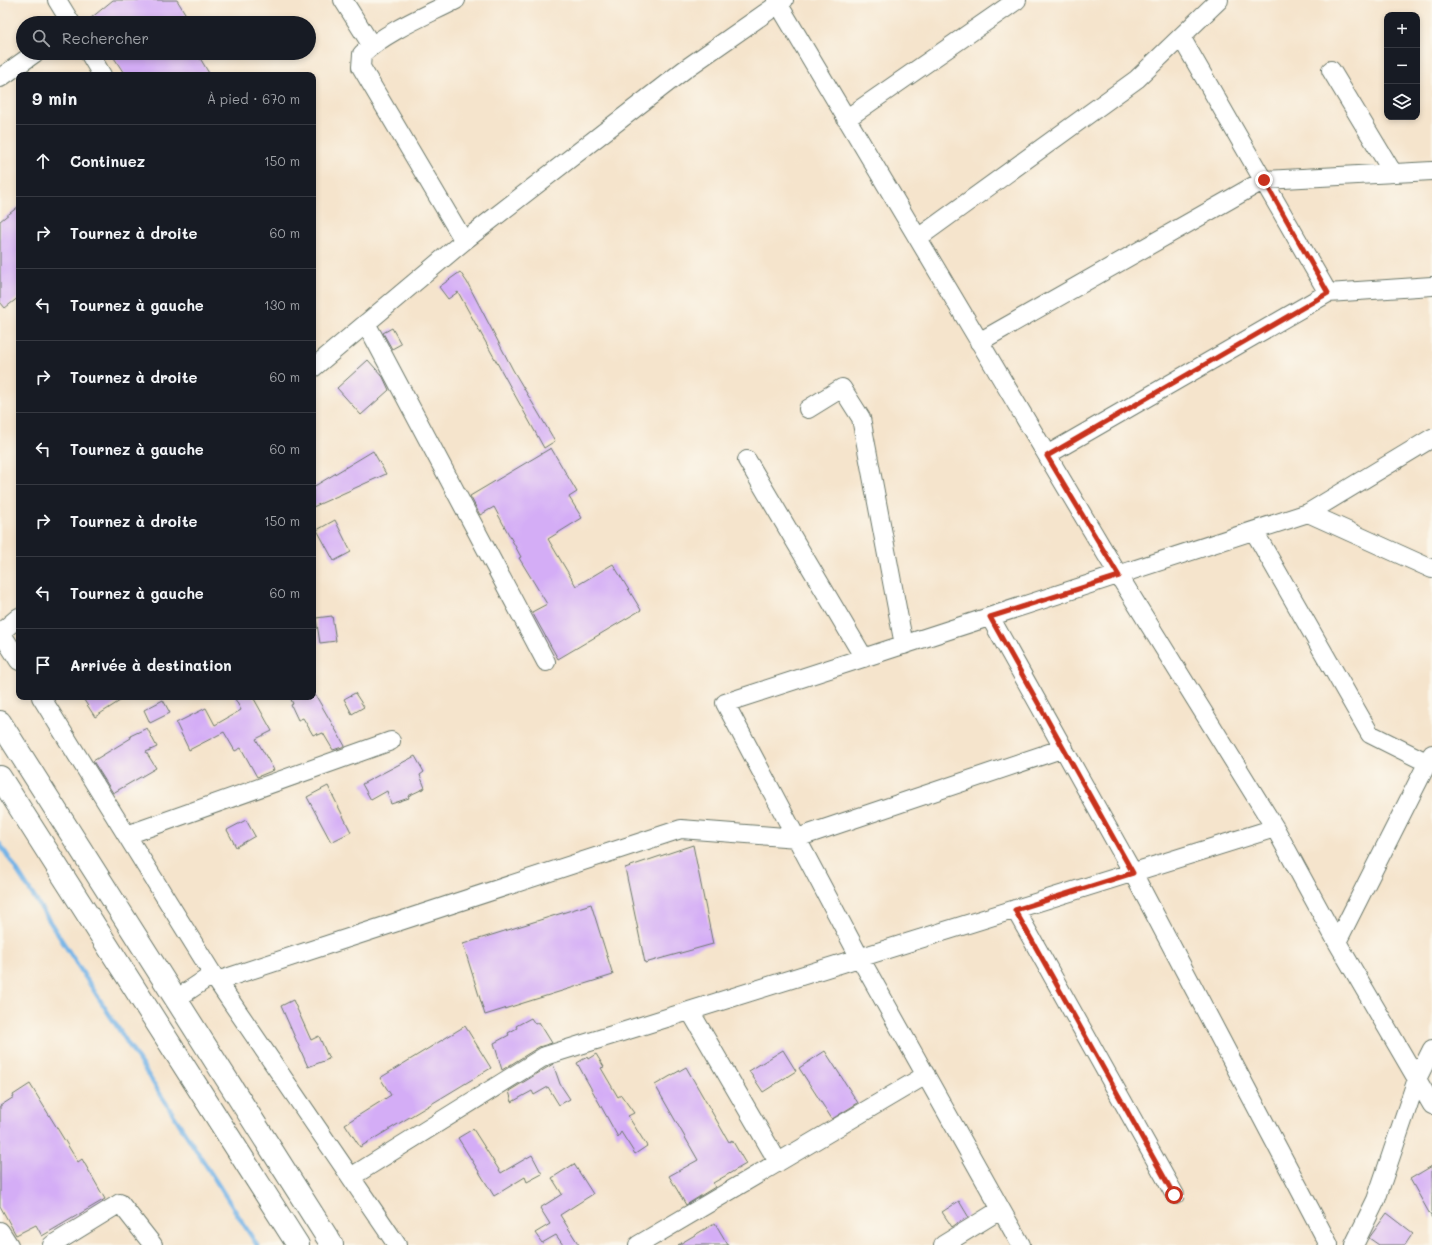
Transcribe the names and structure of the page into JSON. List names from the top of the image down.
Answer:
{
  "page": {
    "map_buttons": ["+", "−"],
    "search": "Rechercher",
    "heading": ["9 min", "À pied · 670 m"],
    "list": [
      ["Continuez", "150 m"],
      ["Tournez à droite", "60 m"],
      ["Tournez à gauche", "130 m"],
      ["Tournez à droite", "60 m"],
      ["Tournez à gauche", "60 m"],
      ["Tournez à droite", "150 m"],
      ["Tournez à gauche", "60 m"],
      "Arrivée à destination"
    ]
  }
}
